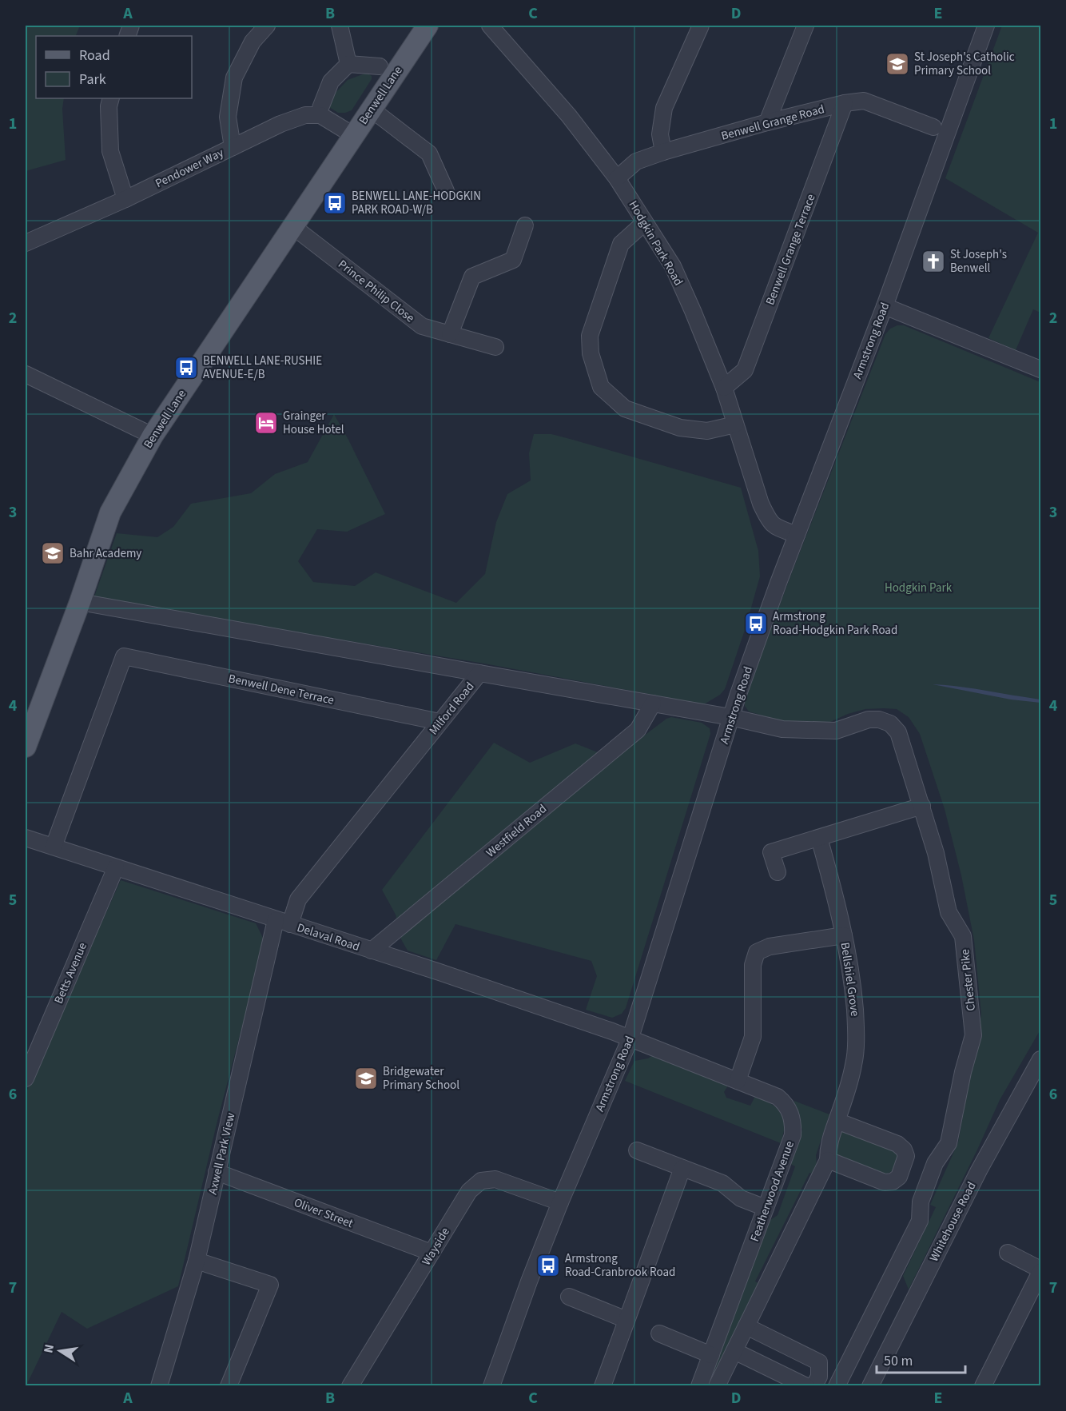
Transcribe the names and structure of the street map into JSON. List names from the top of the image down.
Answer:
{
  "streets": {
    "main road": ["Benwell Lane"],
    "street": [
      "Benwell Grange Road",
      "Pendower Way",
      "Hodgkin Park Road",
      "Benwell Grange Terrace",
      "Prince Philip Close",
      "Armstrong Road",
      "Benwell Dene Terrace",
      "Milford Road",
      "Westfield Road",
      "Delaval Road",
      "Betts Avenue",
      "Bellshiel Grove",
      "Chester Pike",
      "Axwell Park View",
      "Featherwood Avenue",
      "Oliver Street",
      "Whitehouse Road",
      "Wayside"
    ]
  },
  "crossings": [
    ["Benwell Lane", "Pendower Way"],
    ["Benwell Lane", "Prince Philip Close"],
    ["Benwell Grange Road", "Hodgkin Park Road"],
    ["Benwell Grange Road", "Benwell Grange Terrace"],
    ["Hodgkin Park Road", "Benwell Grange Terrace"],
    ["Hodgkin Park Road", "Armstrong Road"],
    ["Armstrong Road", "Milford Road"],
    ["Armstrong Road", "Delaval Road"],
    ["Armstrong Road", "Chester Pike"],
    ["Armstrong Road", "Featherwood Avenue"],
    ["Armstrong Road", "Wayside"],
    ["Benwell Dene Terrace", "Milford Road"],
    ["Benwell Dene Terrace", "Delaval Road"],
    ["Milford Road", "Westfield Road"],
    ["Milford Road", "Delaval Road"],
    ["Milford Road", "Chester Pike"],
    ["Milford Road", "Axwell Park View"],
    ["Westfield Road", "Delaval Road"],
    ["Delaval Road", "Betts Avenue"],
    ["Delaval Road", "Axwell Park View"],
    ["Delaval Road", "Featherwood Avenue"],
    ["Axwell Park View", "Oliver Street"],
    ["Oliver Street", "Wayside"]
  ],
  "parks": ["Hodgkin Park"],
  "places": {
    "school or university": ["St Joseph's Catholic Primary School", "Bahr Academy", "Bridgewater Primary School"],
    "bus stop": [
      "BENWELL LANE-HODGKIN PARK ROAD-W/B",
      "BENWELL LANE-RUSHIE AVENUE-E/B",
      "Armstrong Road-Hodgkin Park Road",
      "Armstrong Road-Cranbrook Road"
    ],
    "church": ["St Joseph's Benwell"],
    "hotel": ["Grainger House Hotel"]
  },
  "legend": ["Road", "Park"],
  "scale_bar": "50 m",
  "north": "left",
  "grid": {
    "columns": [
      "A",
      "B",
      "C",
      "D",
      "E"
    ],
    "rows": [
      "1",
      "2",
      "3",
      "4",
      "5",
      "6",
      "7"
    ]
  }
}
